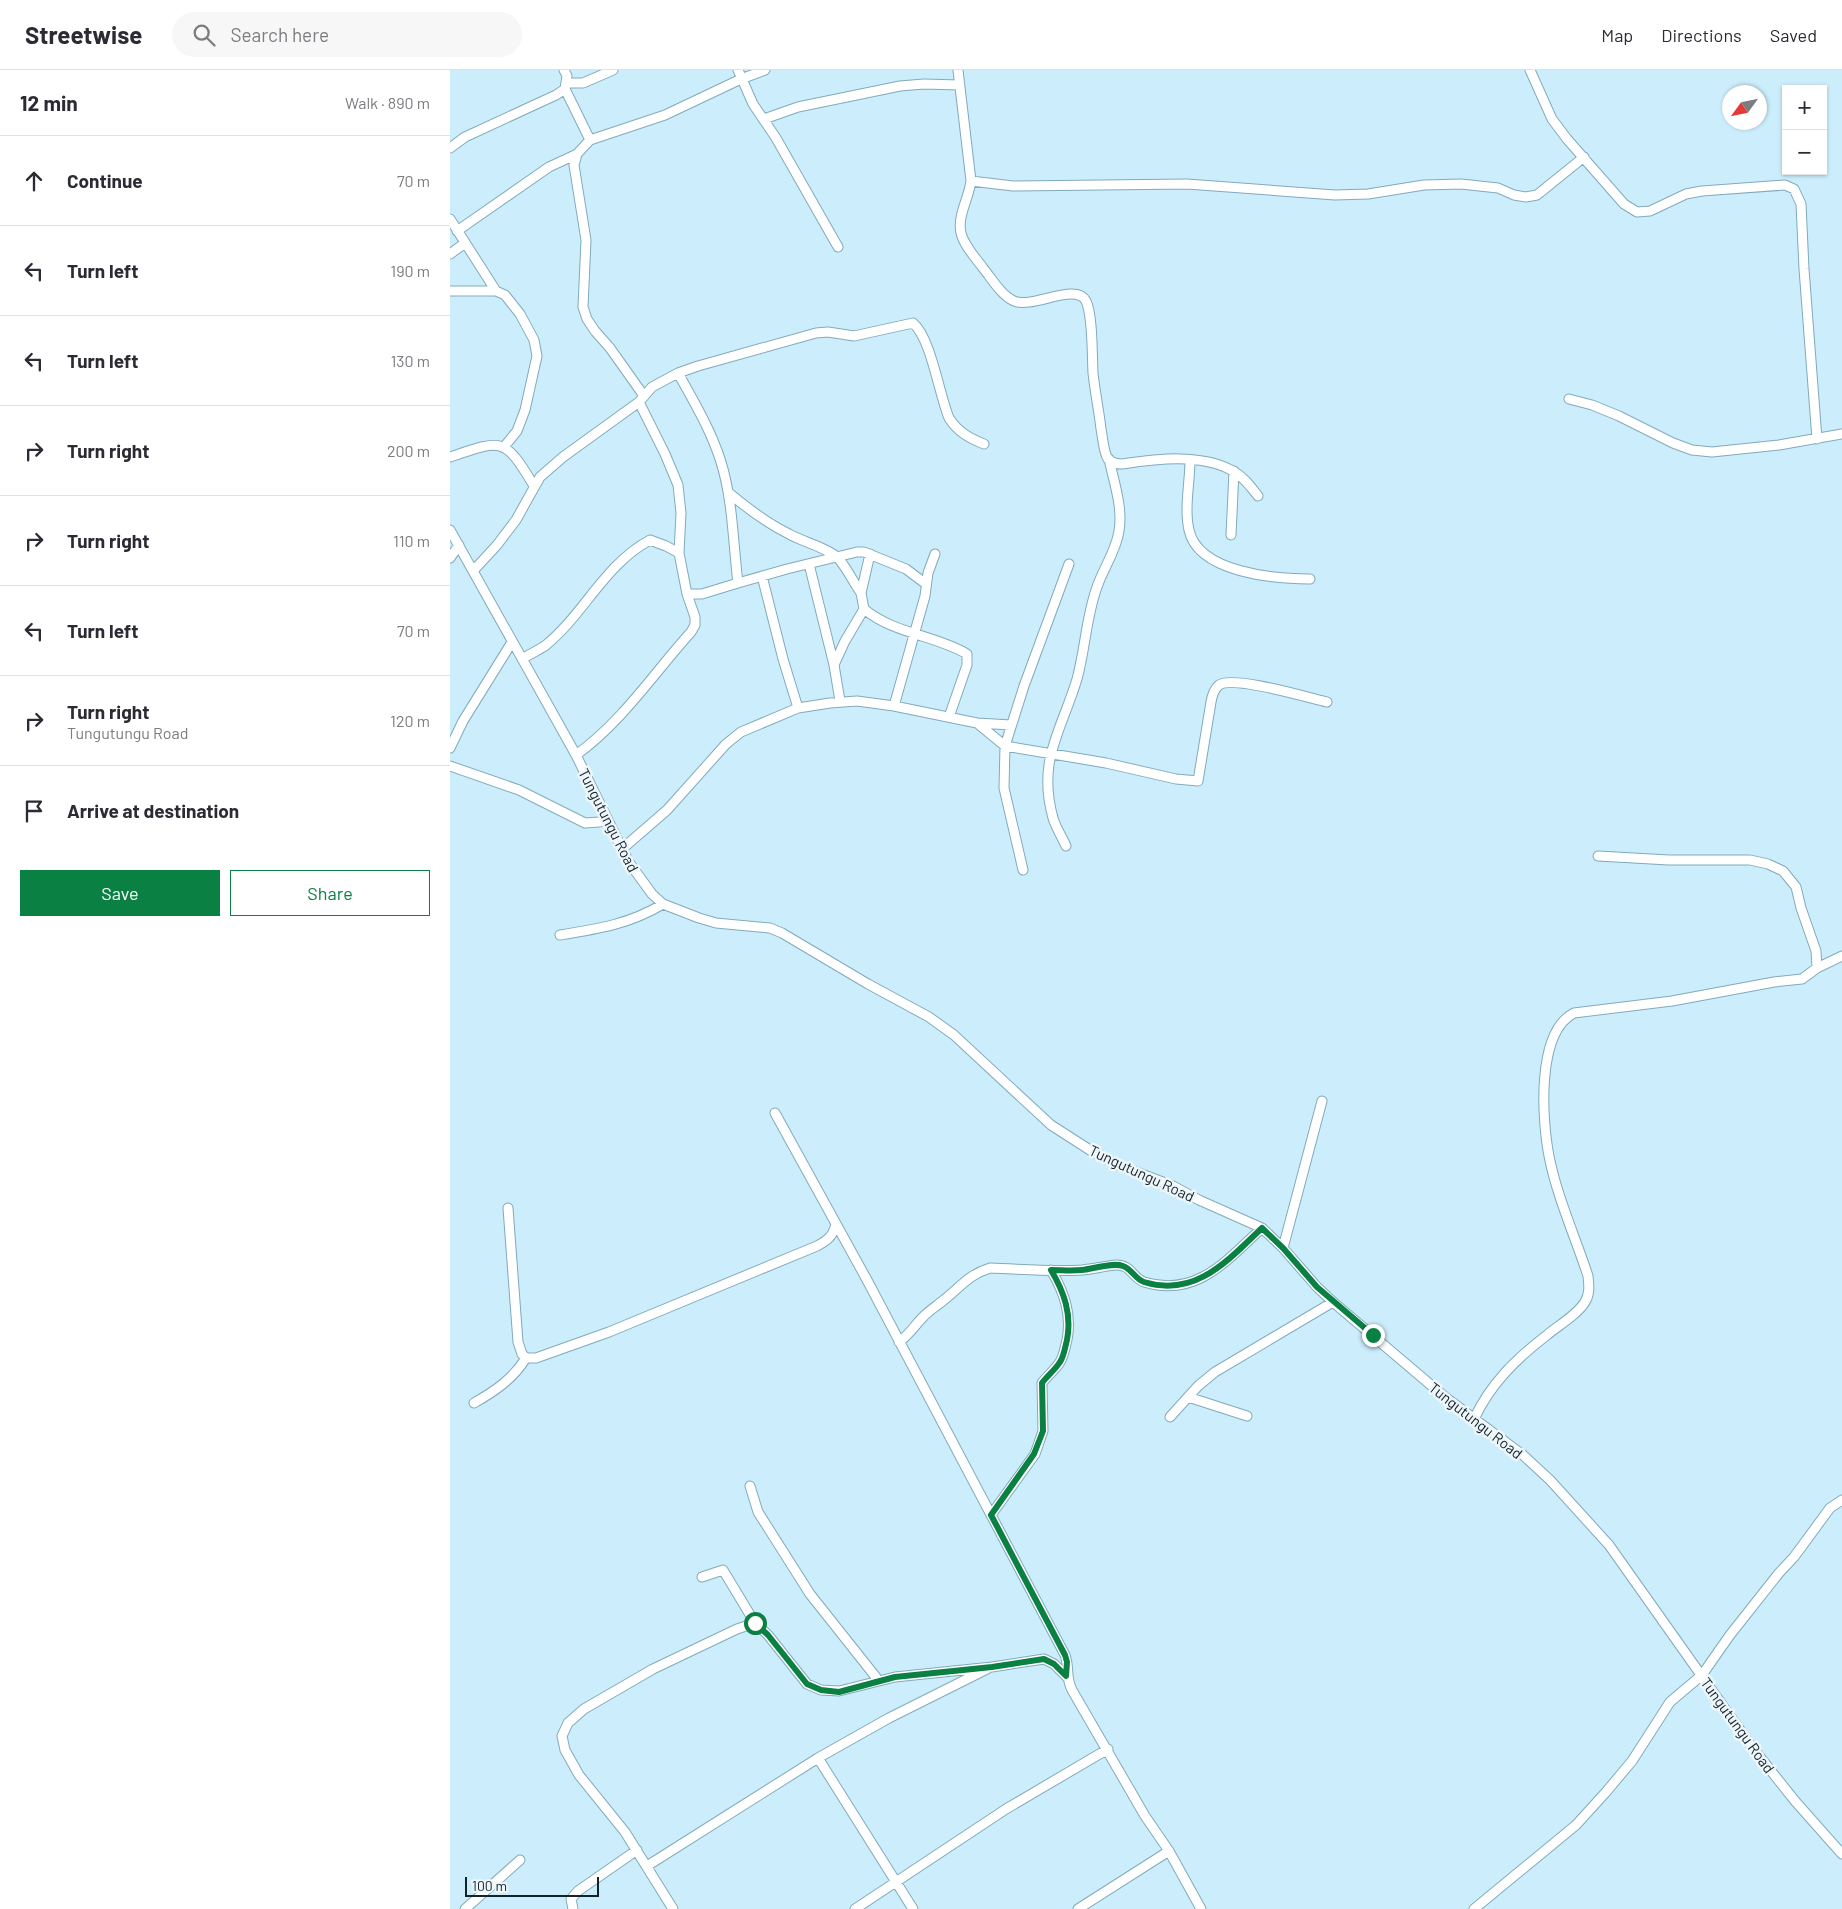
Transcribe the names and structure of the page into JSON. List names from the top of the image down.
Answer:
{
  "streets": {
    "street": ["Tungutungu Road"]
  },
  "scale_bar": "100 m",
  "north": "bottom left",
  "page": {
    "header": "Streetwise",
    "search": "Search here",
    "nav": ["Map", "Directions", "Saved"],
    "heading": ["12 min", "Walk · 890 m"],
    "map_buttons": ["+", "−"],
    "list": [
      ["Continue", "70 m"],
      ["Turn left", "190 m"],
      ["Turn left", "130 m"],
      ["Turn right", "200 m"],
      ["Turn right", "110 m"],
      ["Turn left", "70 m"],
      ["Turn right", "Tungutungu Road", "120 m"],
      "Arrive at destination"
    ],
    "buttons": ["Save", "Share"],
    "scale": "100 m"
  }
}
